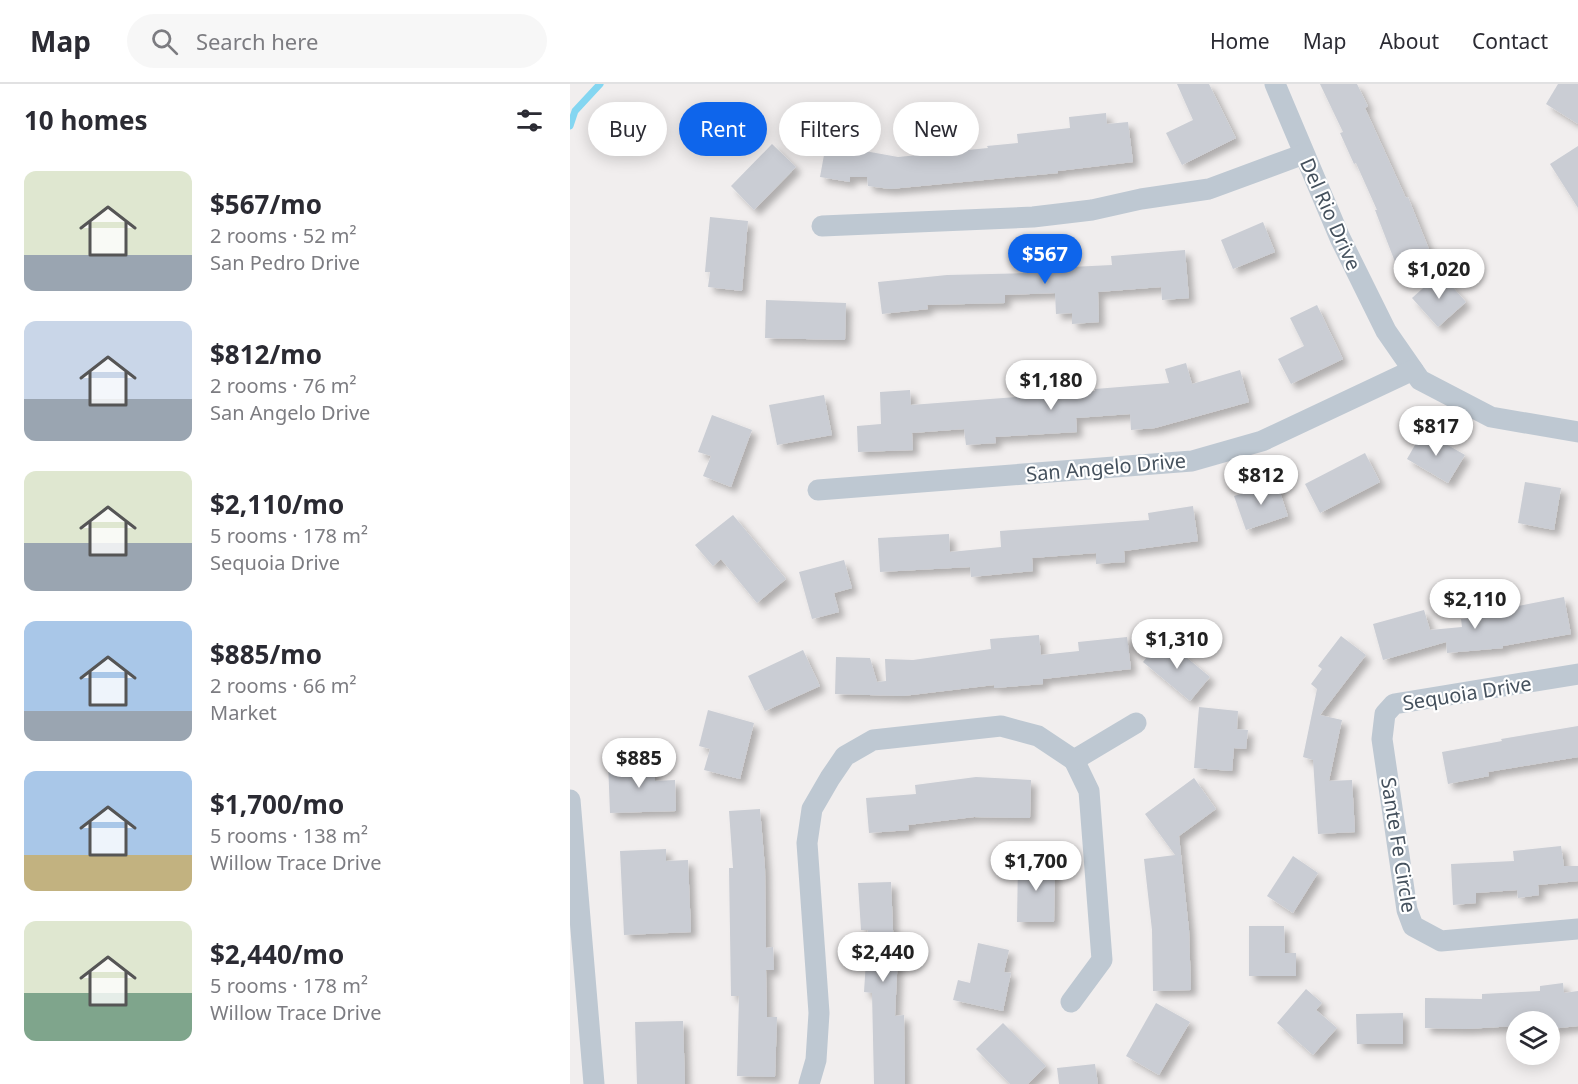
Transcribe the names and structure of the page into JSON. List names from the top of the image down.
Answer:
{
  "streets": {
    "street": [
      "Del Rio Drive",
      "San Angelo Drive",
      "Sequoia Drive",
      "Sante Fe Circle"
    ]
  },
  "crossings": [
    ["Del Rio Drive", "San Angelo Drive"],
    ["Sequoia Drive", "Sante Fe Circle"]
  ],
  "page": {
    "header": "Map",
    "search": "Search here",
    "nav": [
      "Home",
      "Map",
      "About",
      "Contact"
    ],
    "heading": "10 homes",
    "chip": [
      "Buy",
      "Rent",
      "Filters",
      "New"
    ],
    "list": [
      {
        "name": "$567/mo",
        "note": "2 rooms · 52 m² · San Pedro Drive"
      },
      {
        "name": "$812/mo",
        "note": "2 rooms · 76 m² · San Angelo Drive"
      },
      {
        "name": "$2,110/mo",
        "note": "5 rooms · 178 m² · Sequoia Drive"
      },
      {
        "name": "$885/mo",
        "note": "2 rooms · 66 m² · Market"
      },
      {
        "name": "$1,700/mo",
        "note": "5 rooms · 138 m² · Willow Trace Drive"
      },
      {
        "name": "$2,440/mo",
        "note": "5 rooms · 178 m² · Willow Trace Drive"
      }
    ],
    "price": [
      "$567",
      "$1,020",
      "$1,180",
      "$817",
      "$812",
      "$2,110",
      "$1,310",
      "$885",
      "$1,700",
      "$2,440"
    ]
  }
}
